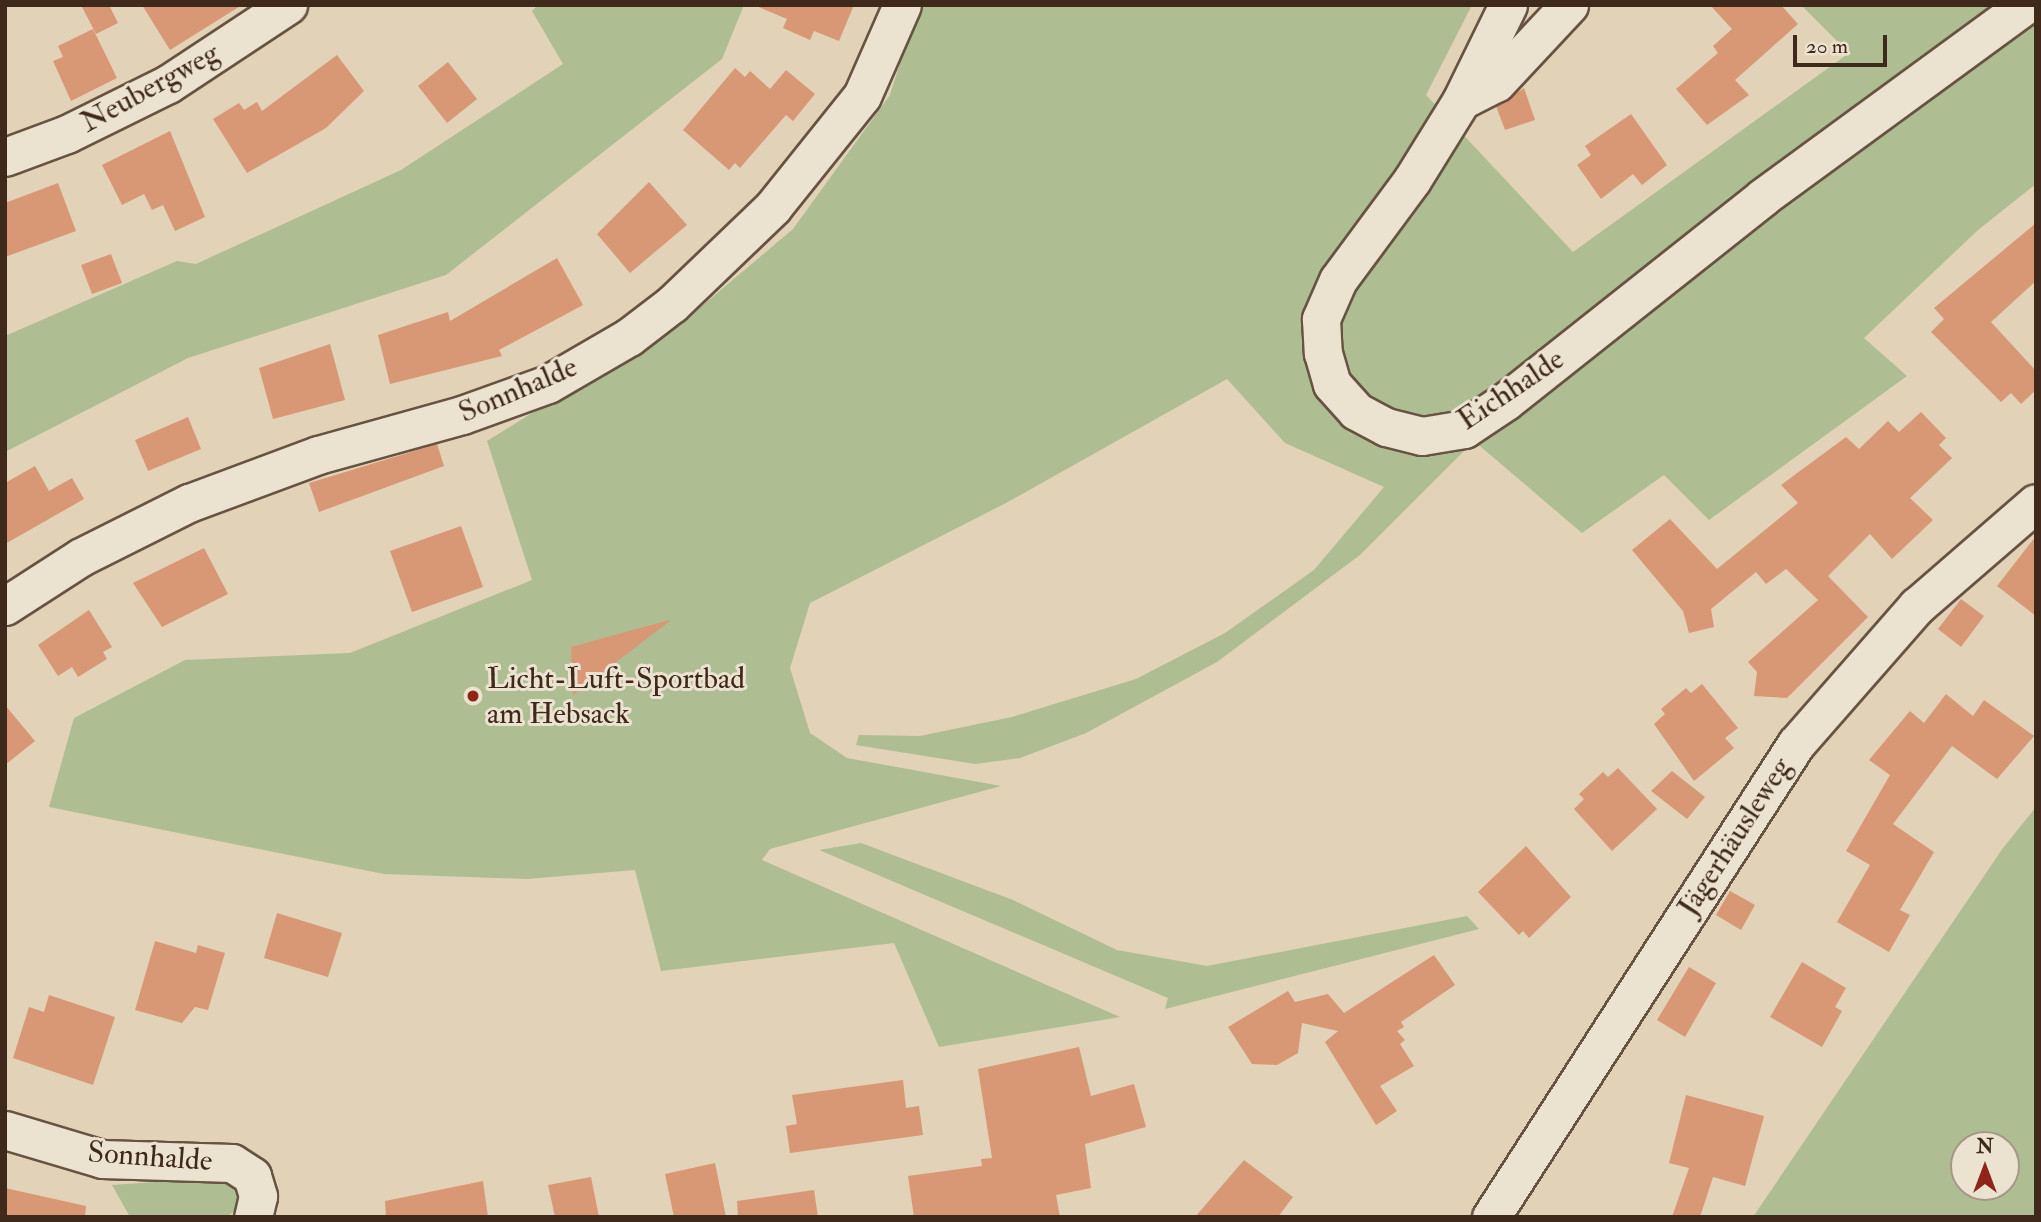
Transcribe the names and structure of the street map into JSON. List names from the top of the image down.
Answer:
{
  "streets": {
    "street": [
      "Neubergweg",
      "Sonnhalde",
      "Eichhalde",
      "Jägerhäusleweg"
    ]
  },
  "places": ["Licht-Luft-Sportbad am Hebsack"],
  "scale_bar": "20 m",
  "north": "top"
}
